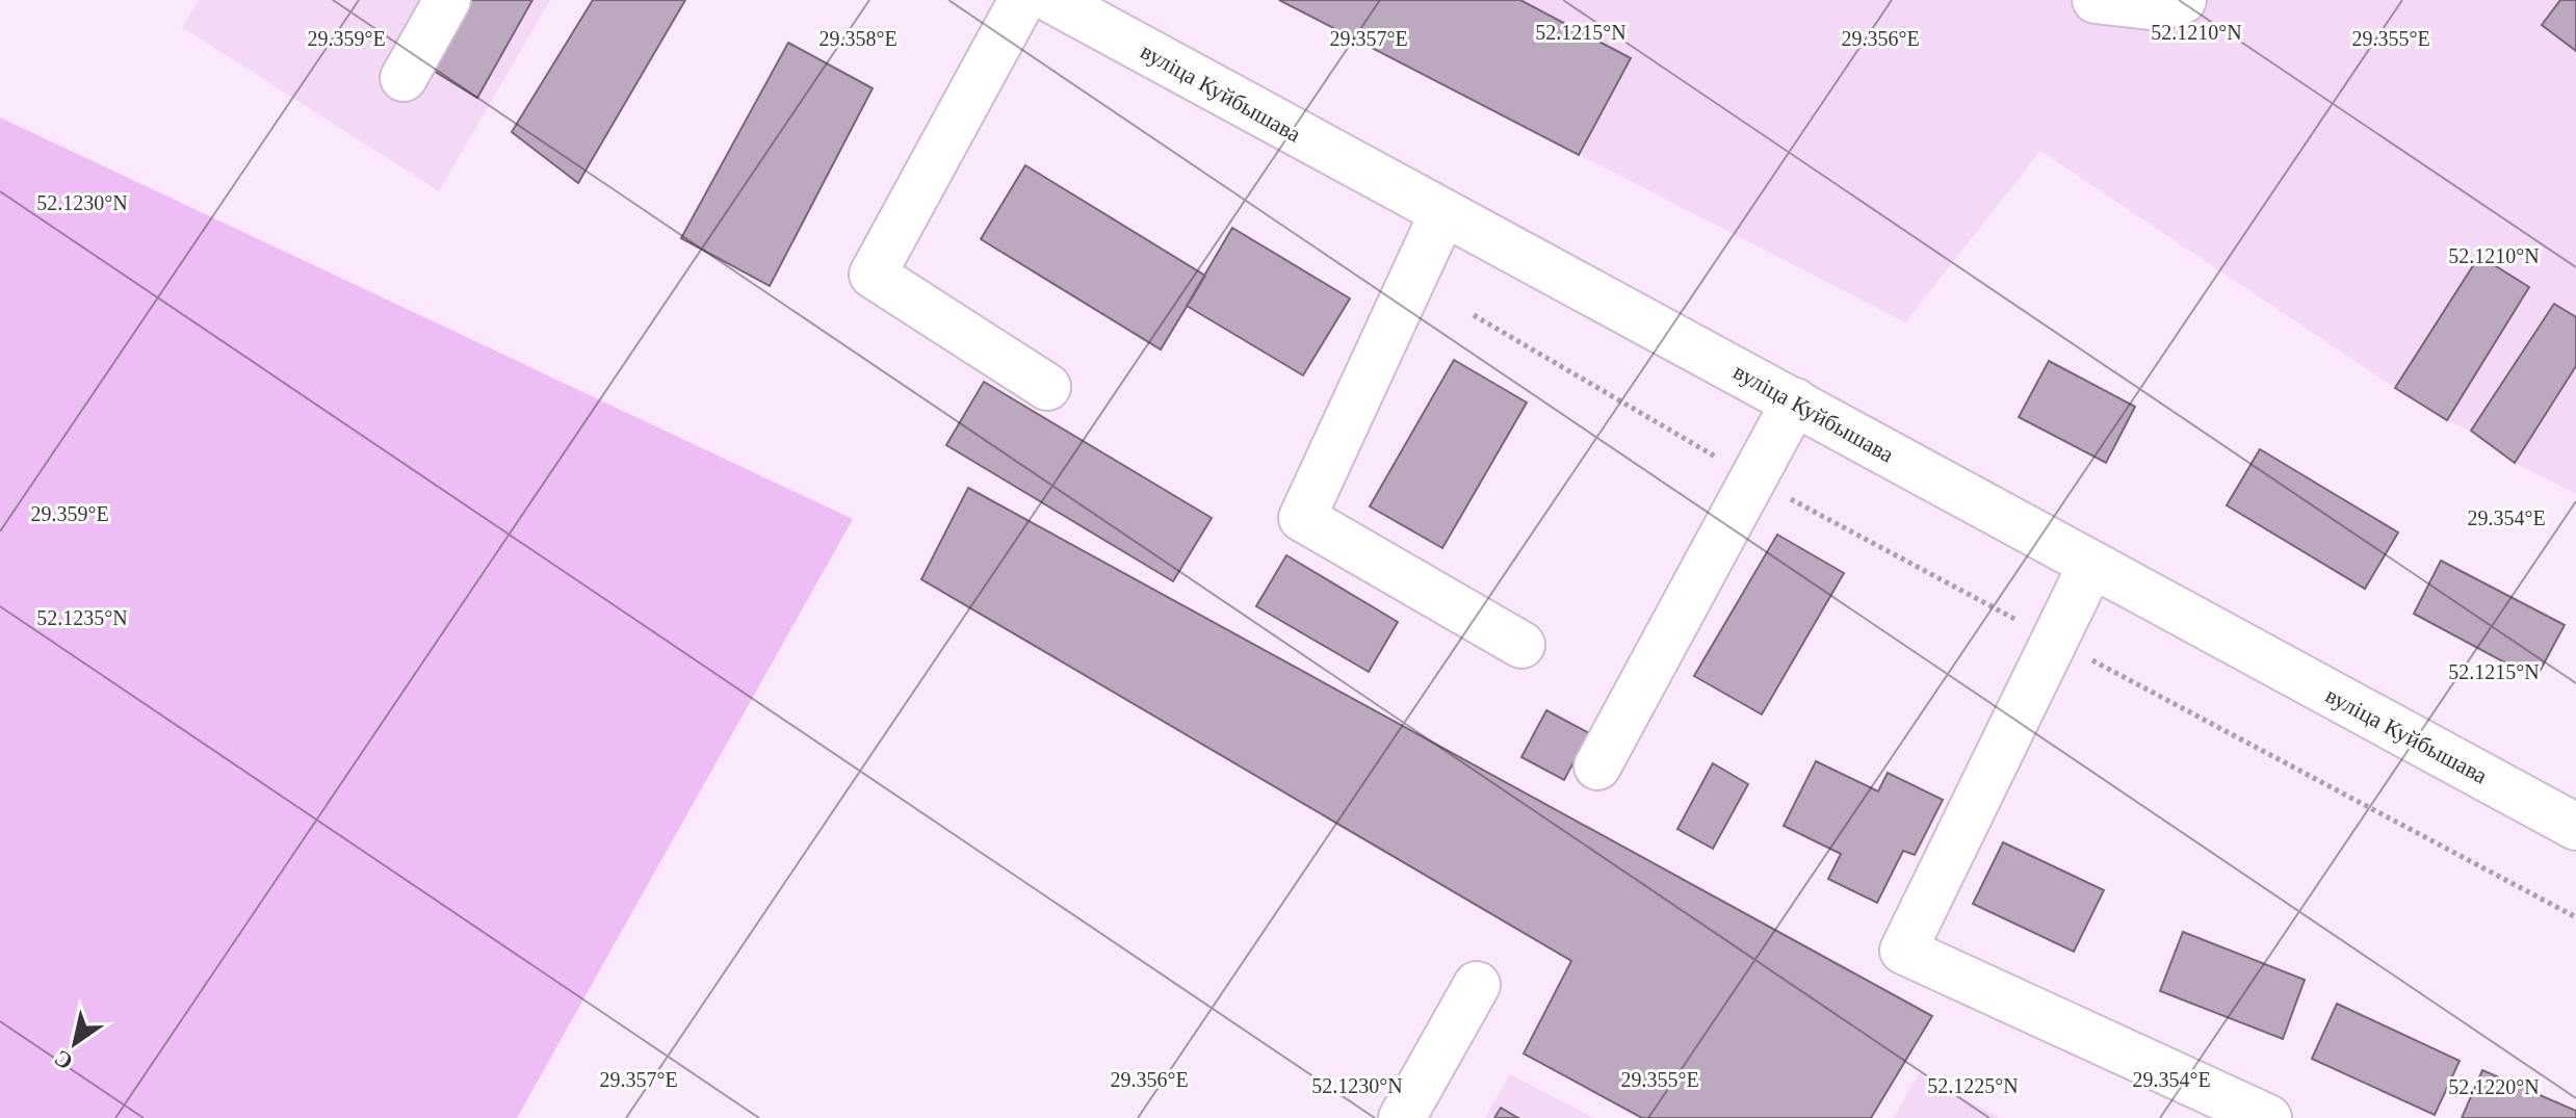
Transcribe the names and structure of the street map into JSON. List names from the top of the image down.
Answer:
{
  "streets": {
    "main road": ["вуліца Куйбышава"]
  },
  "north": "bottom left",
  "coordinates": [
    "52.1215°N",
    "52.1210°N",
    "29.359°E",
    "29.358°E",
    "29.357°E",
    "29.356°E",
    "29.355°E",
    "52.1230°N",
    "29.354°E",
    "52.1235°N",
    "52.1225°N",
    "52.1220°N"
  ]
}
